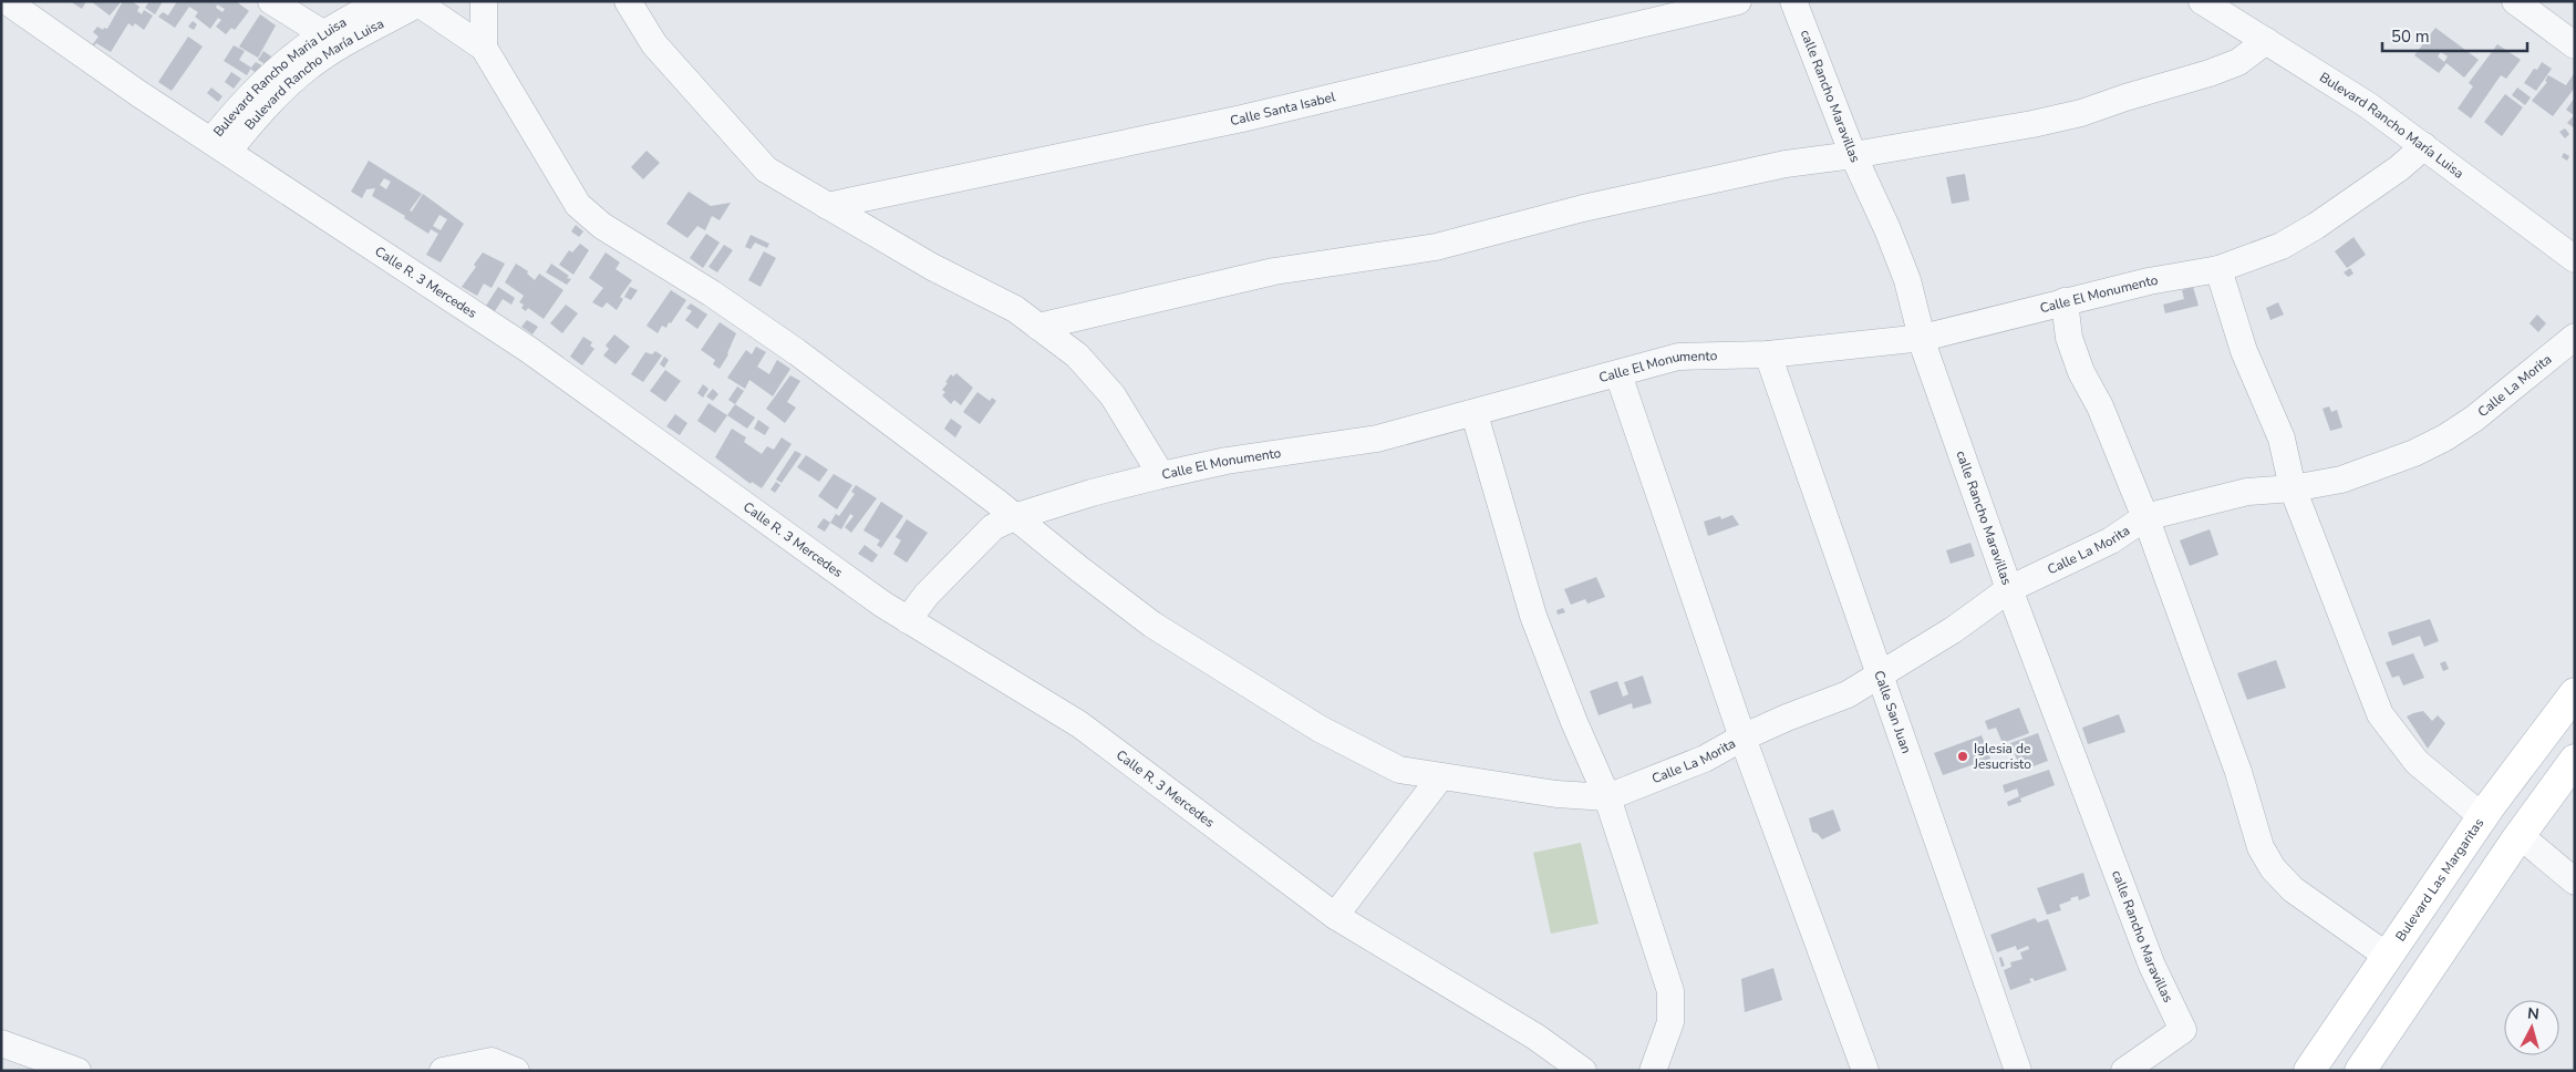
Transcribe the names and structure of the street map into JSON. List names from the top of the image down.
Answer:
{
  "streets": {
    "main road": ["Bulevard Las Margaritas"],
    "street": [
      "Bulevard Rancho María Luisa",
      "Bulevard Rancho Maria Luisa",
      "calle Rancho Maravillas",
      "Calle Santa Isabel",
      "Calle R. 3 Mercedes",
      "Calle El Monumento",
      "Calle La Morita",
      "Calle San Juan"
    ]
  },
  "crossings": [
    ["Bulevard Rancho María Luisa", "Bulevard Rancho Maria Luisa"],
    ["Bulevard Rancho María Luisa", "Calle R. 3 Mercedes"],
    ["Bulevard Rancho María Luisa", "Calle El Monumento"],
    ["Bulevard Rancho Maria Luisa", "Calle R. 3 Mercedes"],
    ["calle Rancho Maravillas", "Calle El Monumento"],
    ["calle Rancho Maravillas", "Calle La Morita"],
    ["Calle R. 3 Mercedes", "Calle El Monumento"],
    ["Calle El Monumento", "Calle San Juan"],
    ["Calle La Morita", "Calle San Juan"]
  ],
  "places": ["Iglesia de Jesucristo"],
  "scale_bar": "50 m",
  "north": "top"
}
